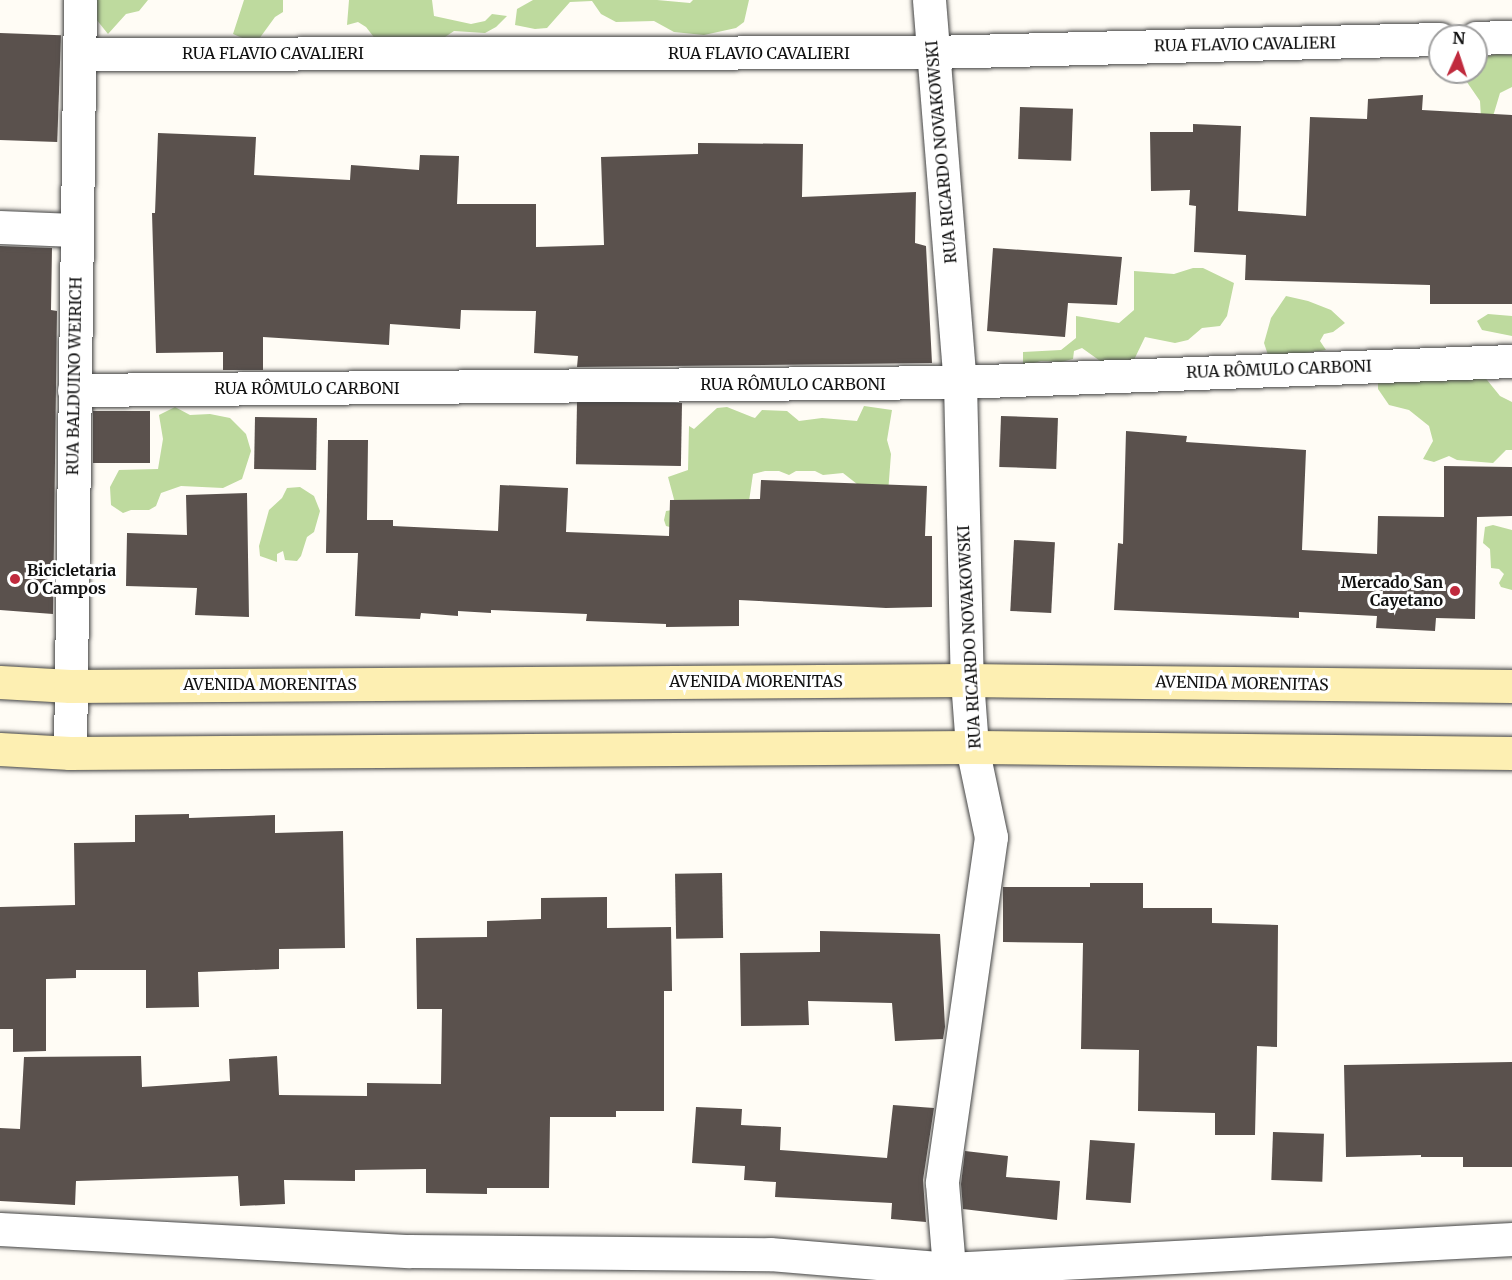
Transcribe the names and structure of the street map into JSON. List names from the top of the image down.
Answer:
{
  "streets": {
    "main road": ["AVENIDA MORENITAS"],
    "street": [
      "RUA FLAVIO CAVALIERI",
      "RUA RICARDO NOVAKOWSKI",
      "RUA RÔMULO CARBONI",
      "RUA BALDUINO WEIRICH"
    ]
  },
  "crossings": [
    ["RUA FLAVIO CAVALIERI", "RUA RICARDO NOVAKOWSKI"],
    ["RUA FLAVIO CAVALIERI", "RUA BALDUINO WEIRICH"],
    ["RUA RICARDO NOVAKOWSKI", "RUA RÔMULO CARBONI"],
    ["RUA RICARDO NOVAKOWSKI", "AVENIDA MORENITAS"],
    ["RUA RÔMULO CARBONI", "RUA BALDUINO WEIRICH"],
    ["RUA BALDUINO WEIRICH", "AVENIDA MORENITAS"]
  ],
  "places": ["Bicicletaria O Campos", "Mercado San Cayetano"],
  "north": "top"
}
